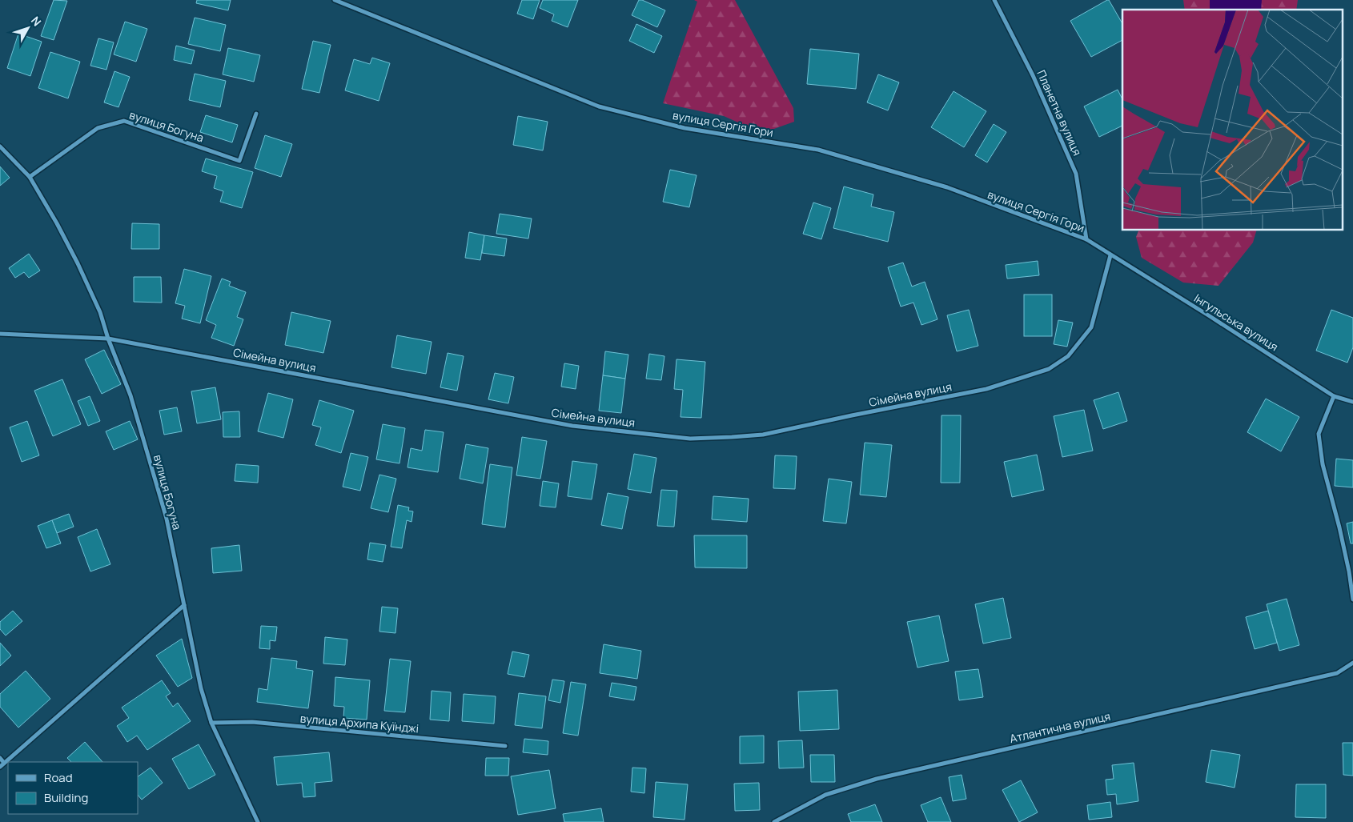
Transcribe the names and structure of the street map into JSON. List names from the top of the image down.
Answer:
{
  "streets": {
    "street": [
      "Планетна вулиця",
      "вулиця Сергія Гори",
      "вулиця Богуна",
      "Інгульська вулиця",
      "Сімейна вулиця",
      "вулиця Архипа Куїнджі",
      "Атлантична вулиця"
    ]
  },
  "crossings": [
    ["Планетна вулиця", "вулиця Сергія Гори"],
    ["вулиця Сергія Гори", "Інгульська вулиця"],
    ["вулиця Сергія Гори", "Сімейна вулиця"],
    ["вулиця Богуна", "Сімейна вулиця"],
    ["вулиця Богуна", "вулиця Архипа Куїнджі"],
    ["Інгульська вулиця", "Сімейна вулиця"]
  ],
  "legend": ["Road", "Building"],
  "north": "top right"
}
